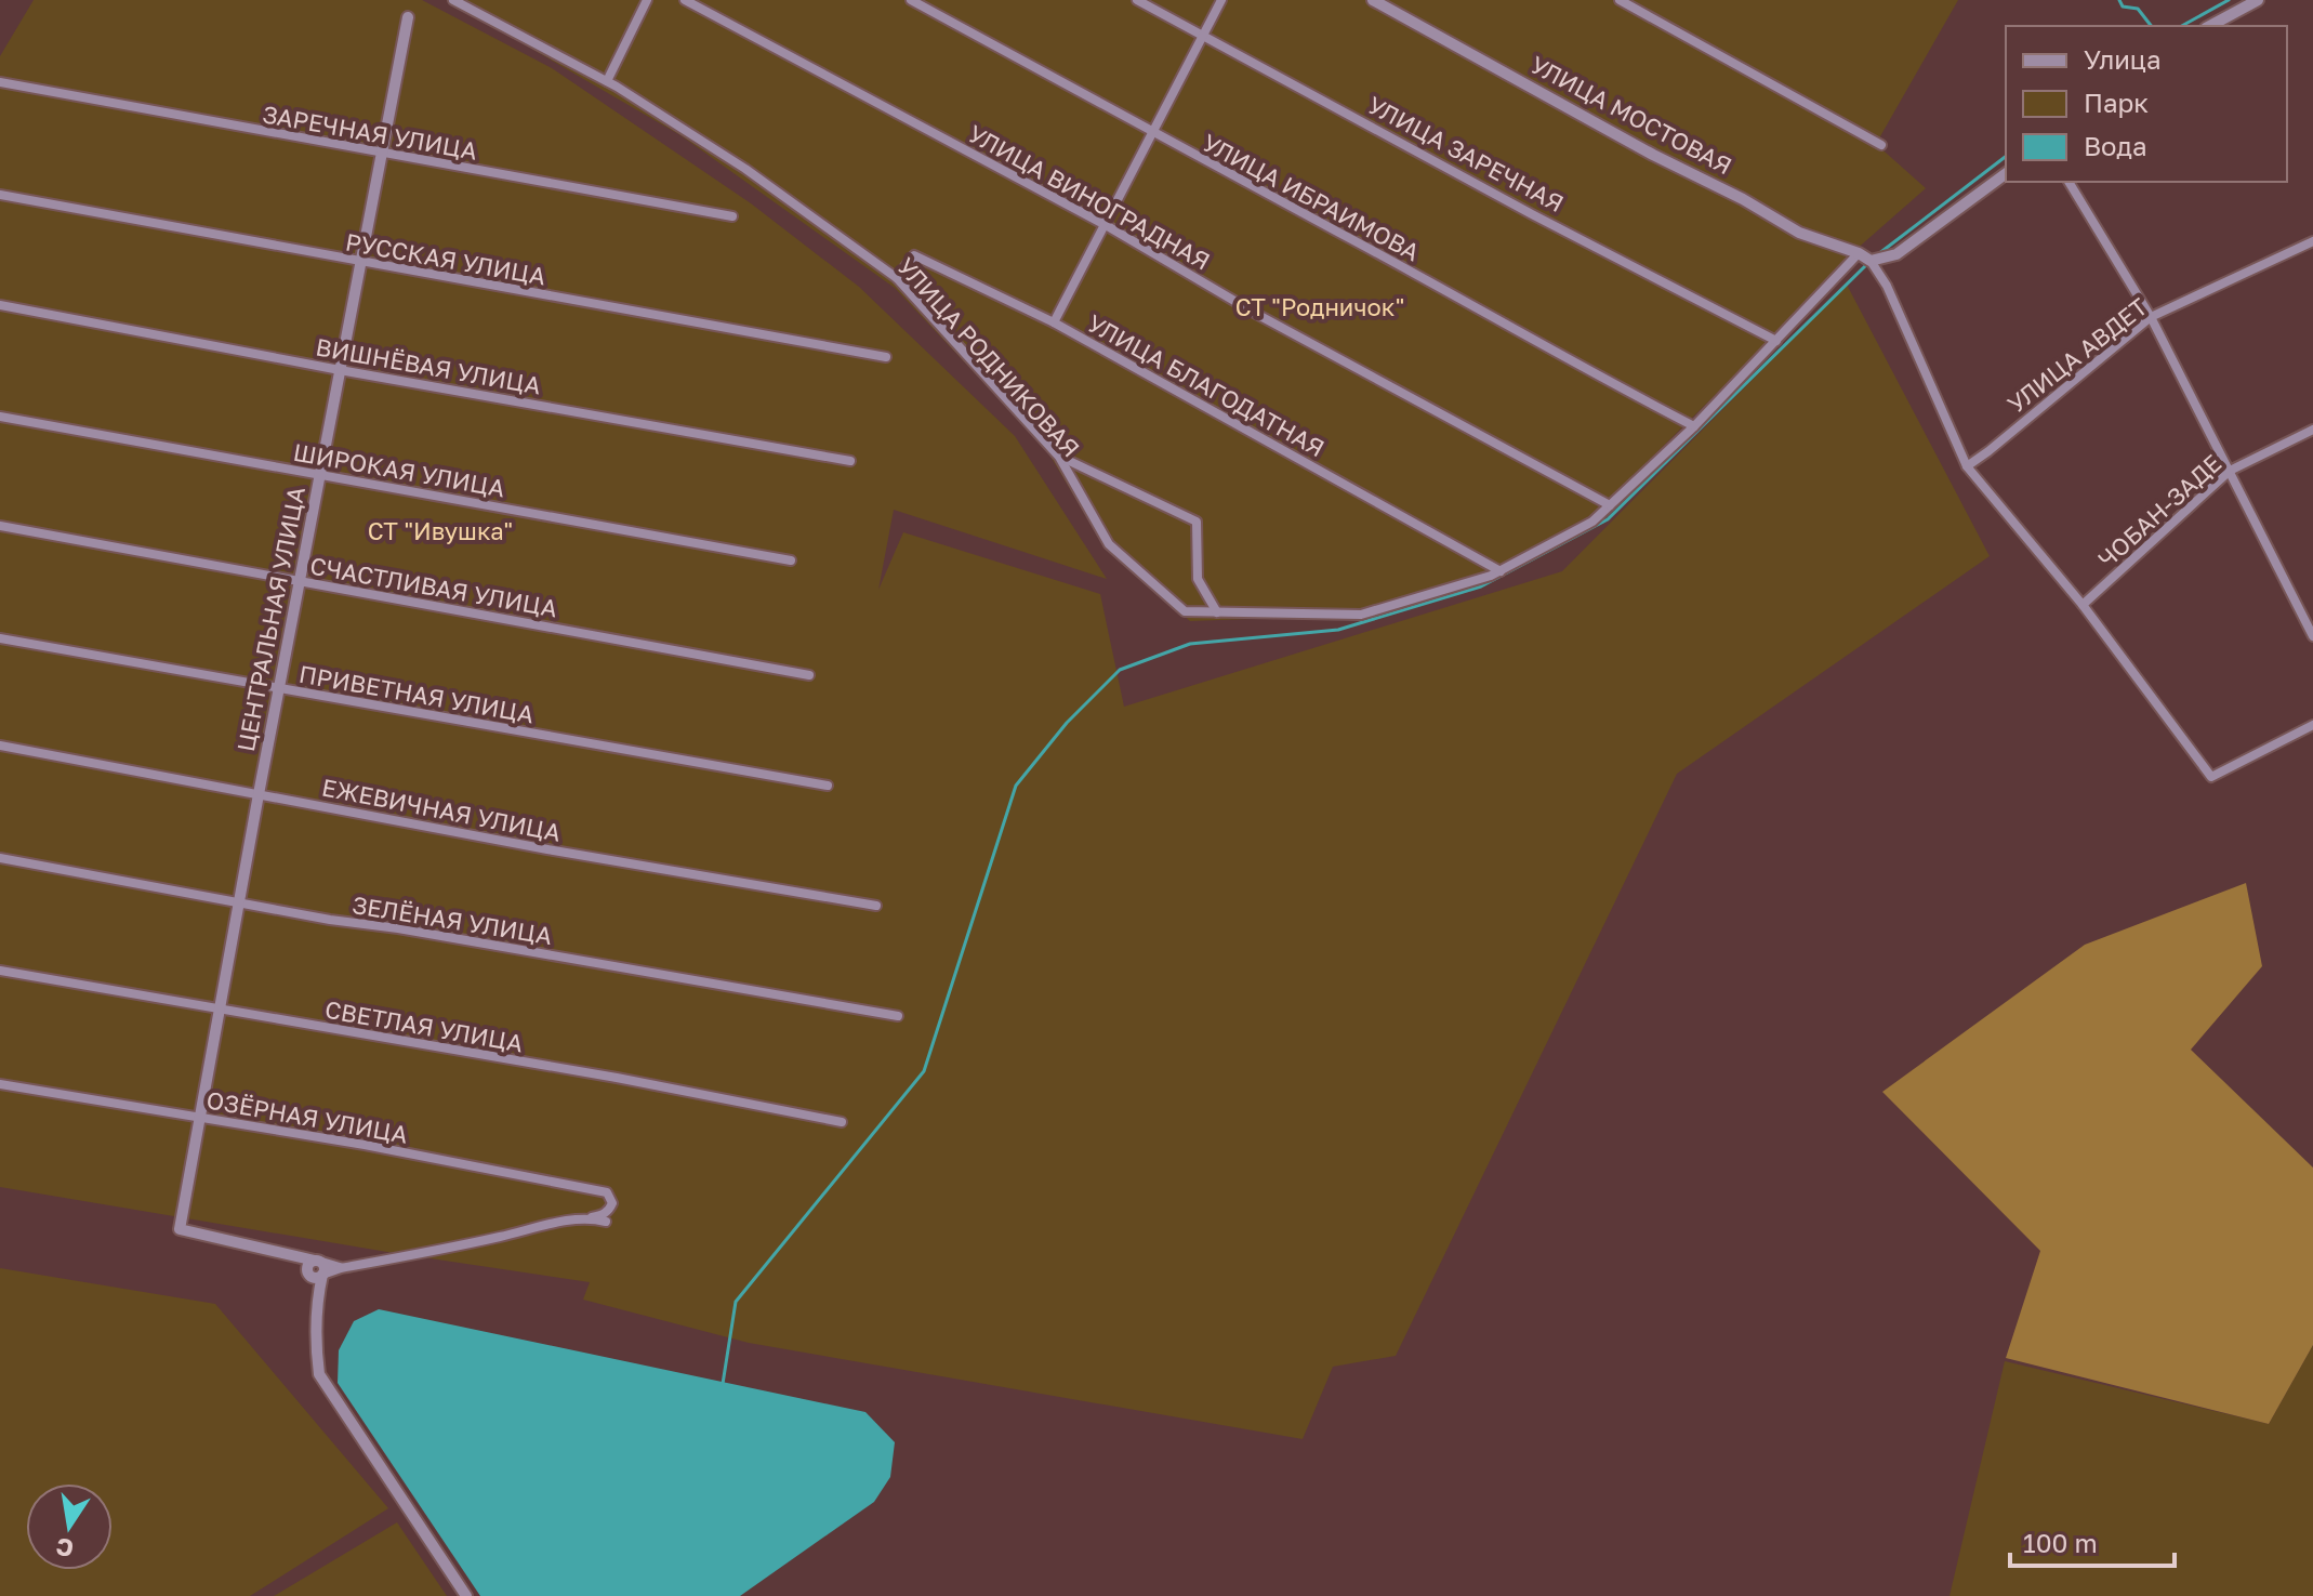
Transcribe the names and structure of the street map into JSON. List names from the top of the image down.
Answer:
{
  "streets": {
    "street": [
      "УЛИЦА МОСТОВАЯ",
      "ЗАРЕЧНАЯ УЛИЦА",
      "УЛИЦА ЗАРЕЧНАЯ",
      "УЛИЦА ВИНОГРАДНАЯ",
      "УЛИЦА ИБРАИМОВА",
      "РУССКАЯ УЛИЦА",
      "УЛИЦА АВДЕТ",
      "УЛИЦА РОДНИКОВАЯ",
      "ВИШНЁВАЯ УЛИЦА",
      "УЛИЦА БЛАГОДАТНАЯ",
      "ШИРОКАЯ УЛИЦА",
      "ЧОБАН-ЗАДЕ",
      "СЧАСТЛИВАЯ УЛИЦА",
      "ЦЕНТРАЛЬНАЯ УЛИЦА",
      "ПРИВЕТНАЯ УЛИЦА",
      "ЕЖЕВИЧНАЯ УЛИЦА",
      "ЗЕЛЁНАЯ УЛИЦА",
      "СВЕТЛАЯ УЛИЦА",
      "ОЗЁРНАЯ УЛИЦА"
    ]
  },
  "crossings": [
    ["УЛИЦА МОСТОВАЯ", "УЛИЦА РОДНИКОВАЯ"],
    ["ЗАРЕЧНАЯ УЛИЦА", "ЦЕНТРАЛЬНАЯ УЛИЦА"],
    ["УЛИЦА ЗАРЕЧНАЯ", "УЛИЦА РОДНИКОВАЯ"],
    ["УЛИЦА ВИНОГРАДНАЯ", "УЛИЦА РОДНИКОВАЯ"],
    ["УЛИЦА ИБРАИМОВА", "УЛИЦА РОДНИКОВАЯ"],
    ["РУССКАЯ УЛИЦА", "ЦЕНТРАЛЬНАЯ УЛИЦА"],
    ["УЛИЦА РОДНИКОВАЯ", "УЛИЦА БЛАГОДАТНАЯ"],
    ["ВИШНЁВАЯ УЛИЦА", "ЦЕНТРАЛЬНАЯ УЛИЦА"],
    ["ШИРОКАЯ УЛИЦА", "ЦЕНТРАЛЬНАЯ УЛИЦА"],
    ["СЧАСТЛИВАЯ УЛИЦА", "ЦЕНТРАЛЬНАЯ УЛИЦА"],
    ["ЦЕНТРАЛЬНАЯ УЛИЦА", "ПРИВЕТНАЯ УЛИЦА"],
    ["ЦЕНТРАЛЬНАЯ УЛИЦА", "ЕЖЕВИЧНАЯ УЛИЦА"],
    ["ЦЕНТРАЛЬНАЯ УЛИЦА", "ЗЕЛЁНАЯ УЛИЦА"],
    ["ЦЕНТРАЛЬНАЯ УЛИЦА", "СВЕТЛАЯ УЛИЦА"],
    ["ЦЕНТРАЛЬНАЯ УЛИЦА", "ОЗЁРНАЯ УЛИЦА"]
  ],
  "parks": ["СТ \"Родничок\"", "СТ \"Ивушка\""],
  "legend": ["Улица", "Парк", "Вода"],
  "scale_bar": "100 m",
  "north": "bottom"
}
